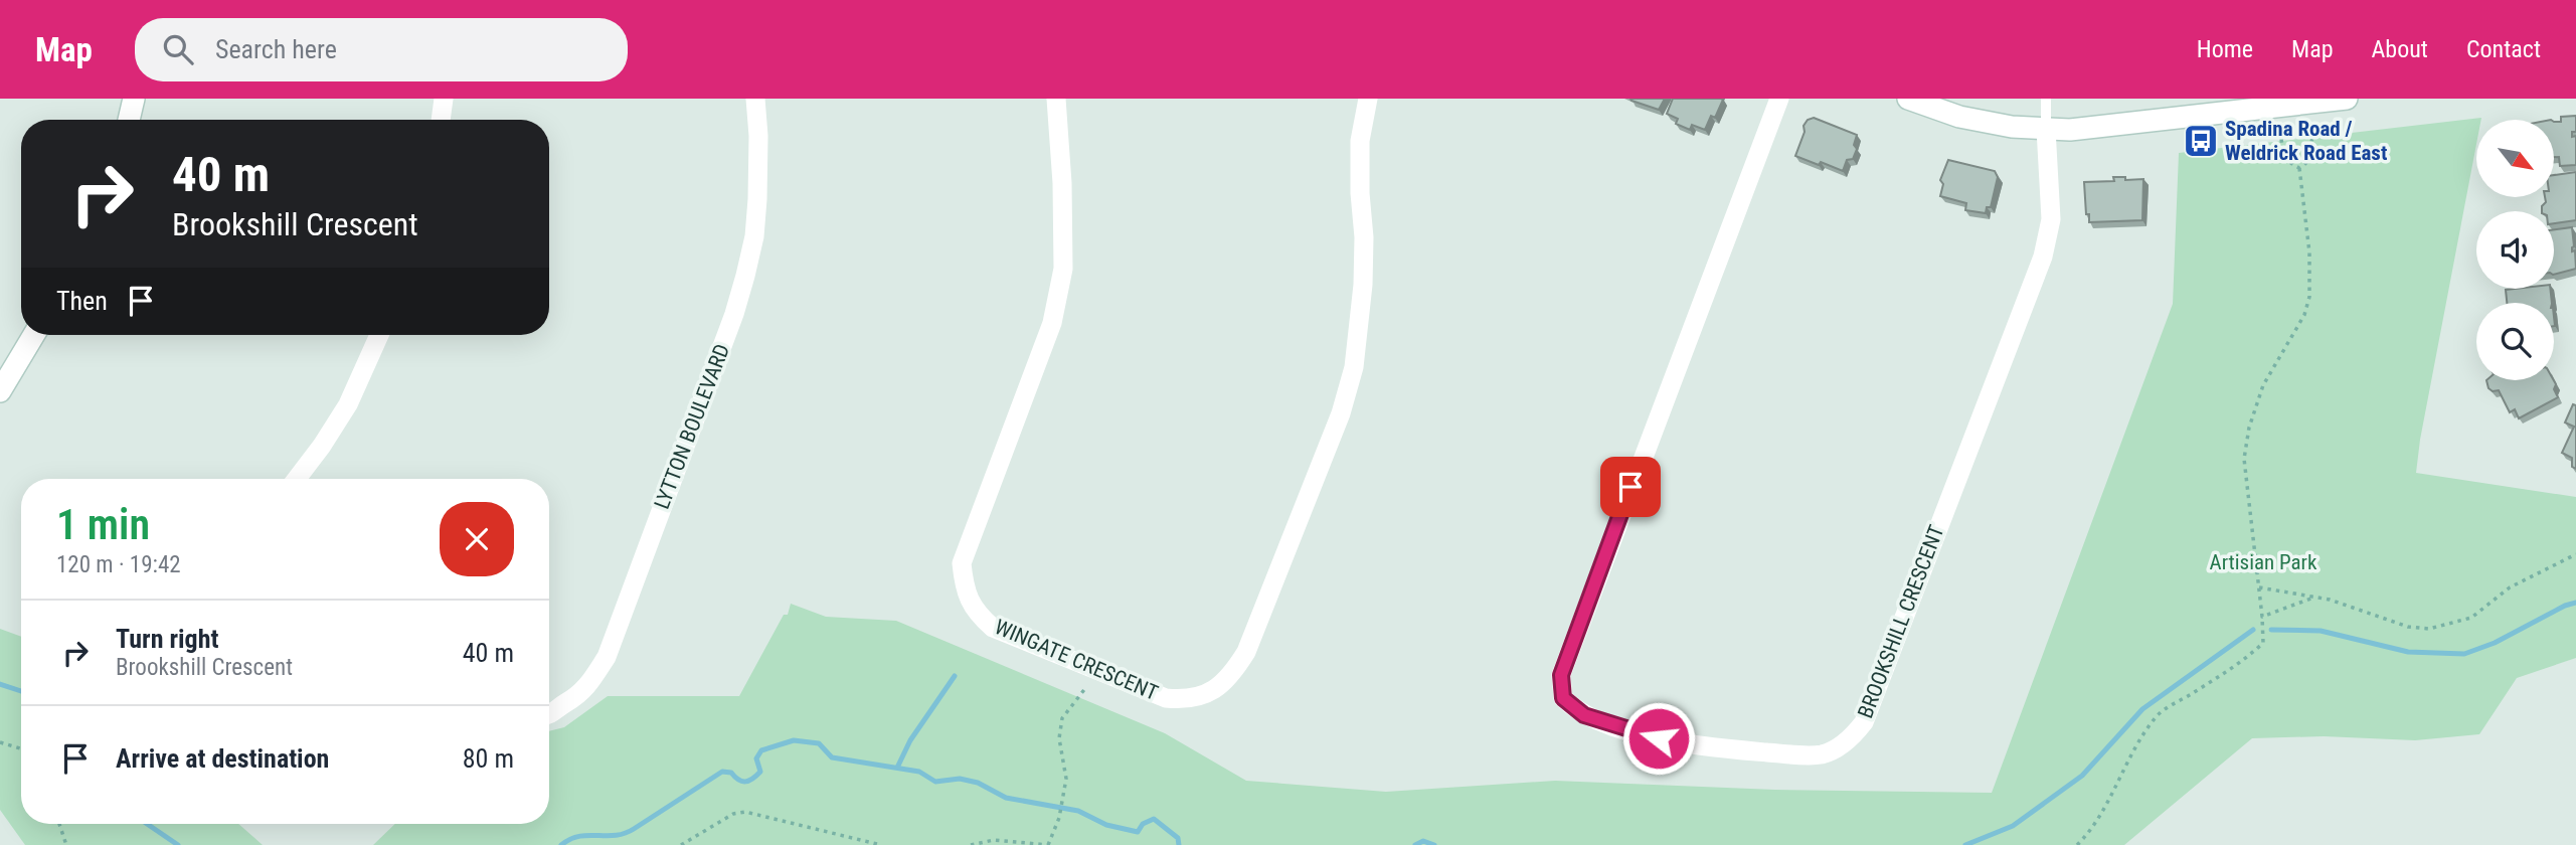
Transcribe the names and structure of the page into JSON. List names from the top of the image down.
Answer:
{
  "streets": {
    "street": ["LYTTON BOULEVARD", "BROOKSHILL CRESCENT", "WINGATE CRESCENT"]
  },
  "parks": ["Artisian Park"],
  "places": {
    "bus stop": ["Spadina Road / Weldrick Road East"]
  },
  "north": "bottom right",
  "page": {
    "header": "Map",
    "search": "Search here",
    "nav": [
      "Home",
      "Map",
      "About",
      "Contact"
    ],
    "turn": ["40 m", "Brookshill Crescent"],
    "then": "Then",
    "heading": ["1 min", "120 m · 19:42"],
    "list": [
      {
        "name": "Turn right",
        "note": "Brookshill Crescent",
        "value": "40 m"
      },
      {
        "name": "Arrive at destination",
        "value": "80 m"
      }
    ]
  }
}
